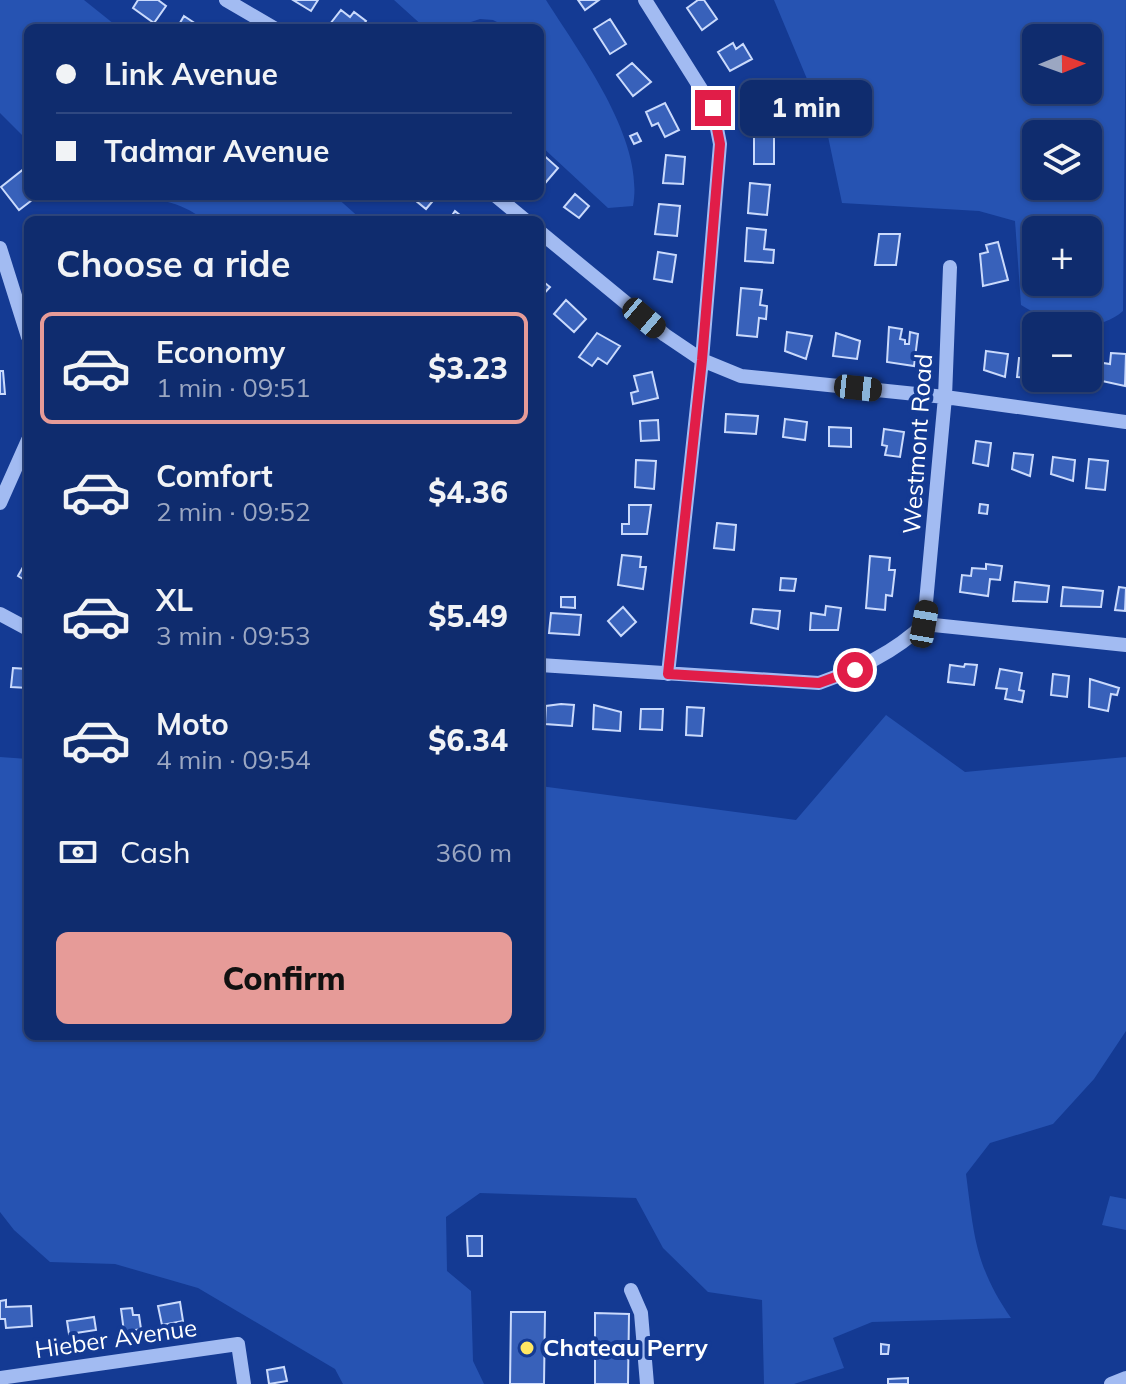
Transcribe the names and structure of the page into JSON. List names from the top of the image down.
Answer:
{
  "streets": {
    "street": ["Westmont Road", "Hieber Avenue"]
  },
  "places": ["Chateau Perry"],
  "north": "right",
  "page": {
    "map_buttons": ["+", "−"],
    "banner": ["Link Avenue", "Tadmar Avenue"],
    "bubble": "1 min",
    "heading": "Choose a ride",
    "list": [
      {
        "name": "Economy",
        "note": "1 min · 09:51",
        "value": "$3.23"
      },
      {
        "name": "Comfort",
        "note": "2 min · 09:52",
        "value": "$4.36"
      },
      {
        "name": "XL",
        "note": "3 min · 09:53",
        "value": "$5.49"
      },
      {
        "name": "Moto",
        "note": "4 min · 09:54",
        "value": "$6.34"
      }
    ],
    "pay": ["Cash", "360 m"],
    "buttons": "Confirm"
  }
}
